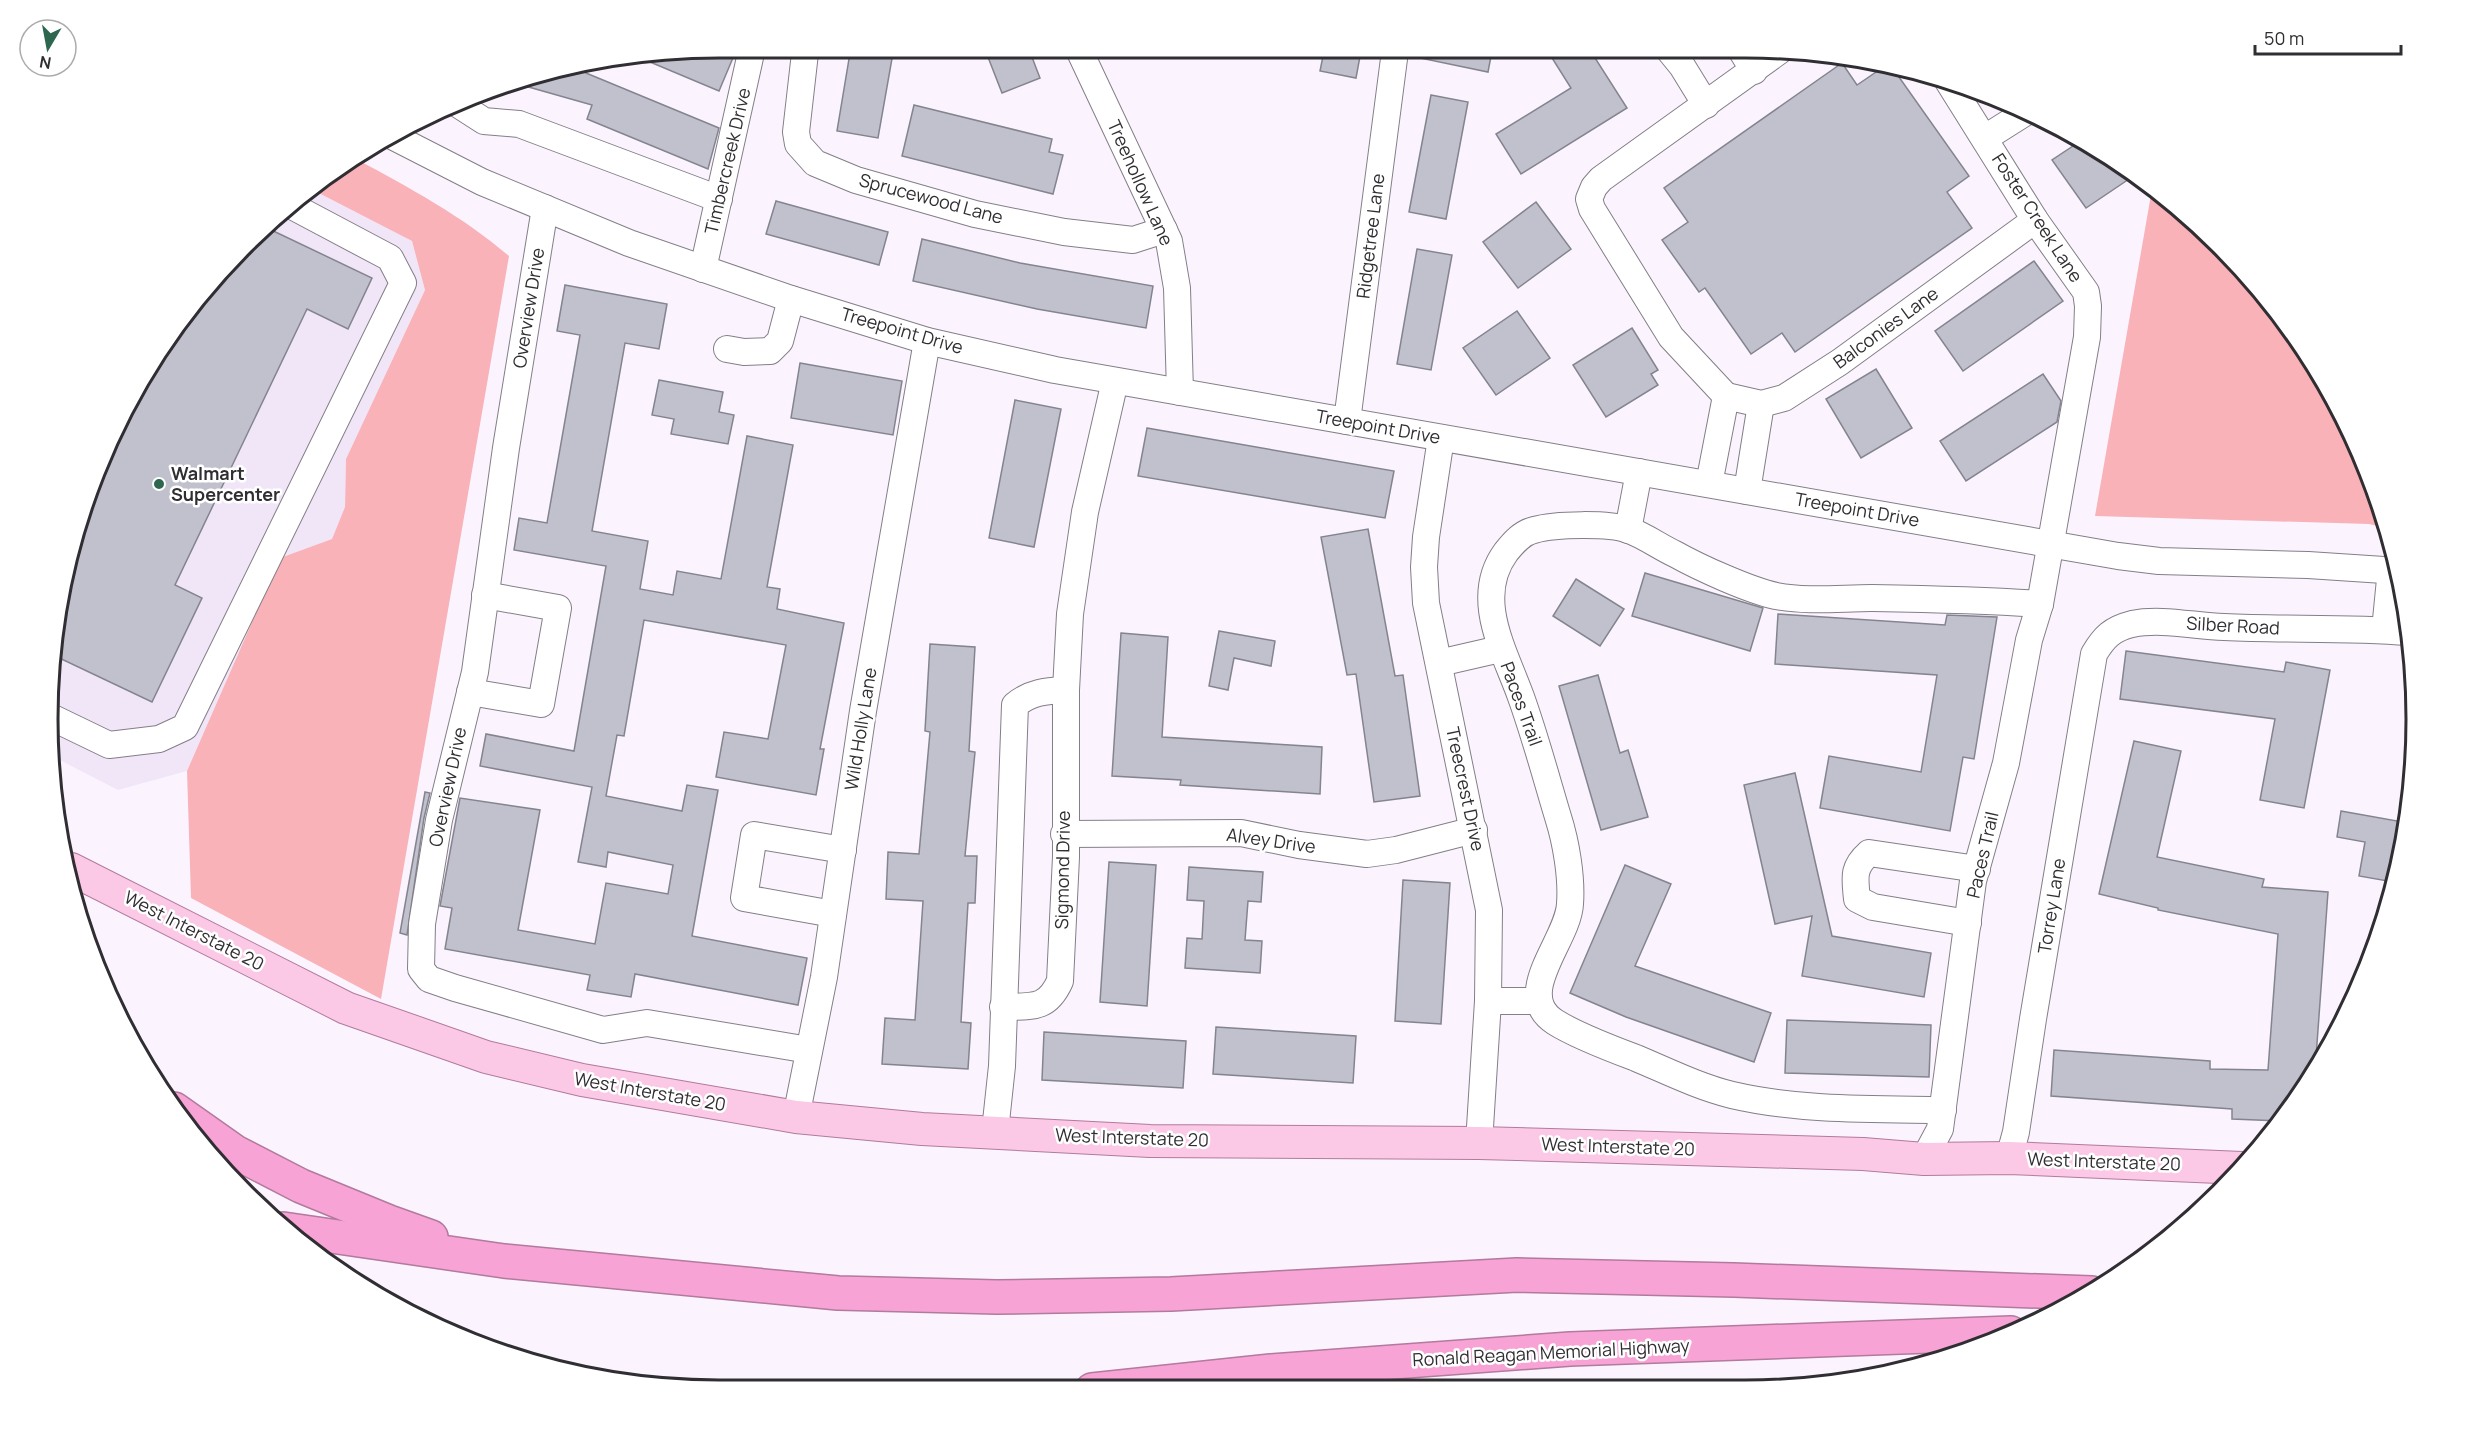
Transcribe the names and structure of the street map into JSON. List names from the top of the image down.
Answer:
{
  "streets": {
    "highway": ["Ronald Reagan Memorial Highway"],
    "main road": ["West Interstate 20"],
    "street": [
      "Timbercreek Drive",
      "Treehollow Lane",
      "Sprucewood Lane",
      "Foster Creek Lane",
      "Ridgetree Lane",
      "Overview Drive",
      "Balconies Lane",
      "Treepoint Drive",
      "Silber Road",
      "Paces Trail",
      "Wild Holly Lane",
      "Treecrest Drive",
      "Alvey Drive",
      "Sigmond Drive",
      "Torrey Lane"
    ]
  },
  "crossings": [
    ["Timbercreek Drive", "Treepoint Drive"],
    ["Treehollow Lane", "Sprucewood Lane"],
    ["Treehollow Lane", "Treepoint Drive"],
    ["Foster Creek Lane", "Balconies Lane"],
    ["Foster Creek Lane", "Treepoint Drive"],
    ["Foster Creek Lane", "Paces Trail"],
    ["Ridgetree Lane", "Treepoint Drive"],
    ["Overview Drive", "Treepoint Drive"],
    ["Overview Drive", "Wild Holly Lane"],
    ["Treepoint Drive", "Paces Trail"],
    ["Treepoint Drive", "Wild Holly Lane"],
    ["Treepoint Drive", "Treecrest Drive"],
    ["Treepoint Drive", "Sigmond Drive"],
    ["Silber Road", "Torrey Lane"],
    ["Paces Trail", "Treecrest Drive"],
    ["Paces Trail", "West Interstate 20"],
    ["Wild Holly Lane", "West Interstate 20"],
    ["Treecrest Drive", "Alvey Drive"],
    ["Treecrest Drive", "West Interstate 20"],
    ["Alvey Drive", "Sigmond Drive"],
    ["Torrey Lane", "West Interstate 20"]
  ],
  "places": ["Walmart Supercenter"],
  "scale_bar": "50 m",
  "north": "bottom"
}
